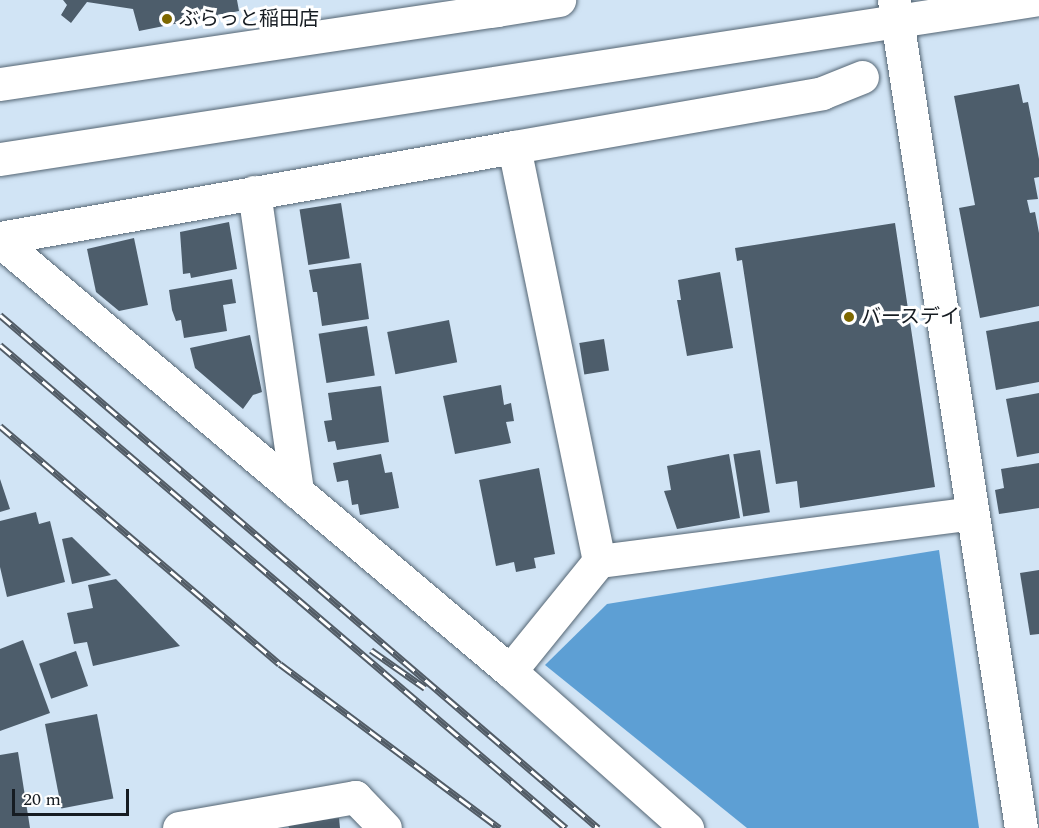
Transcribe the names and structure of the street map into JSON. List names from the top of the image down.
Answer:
{
  "places": ["ぶらっと稲田店", "バースデイ"],
  "scale_bar": "20 m"
}
